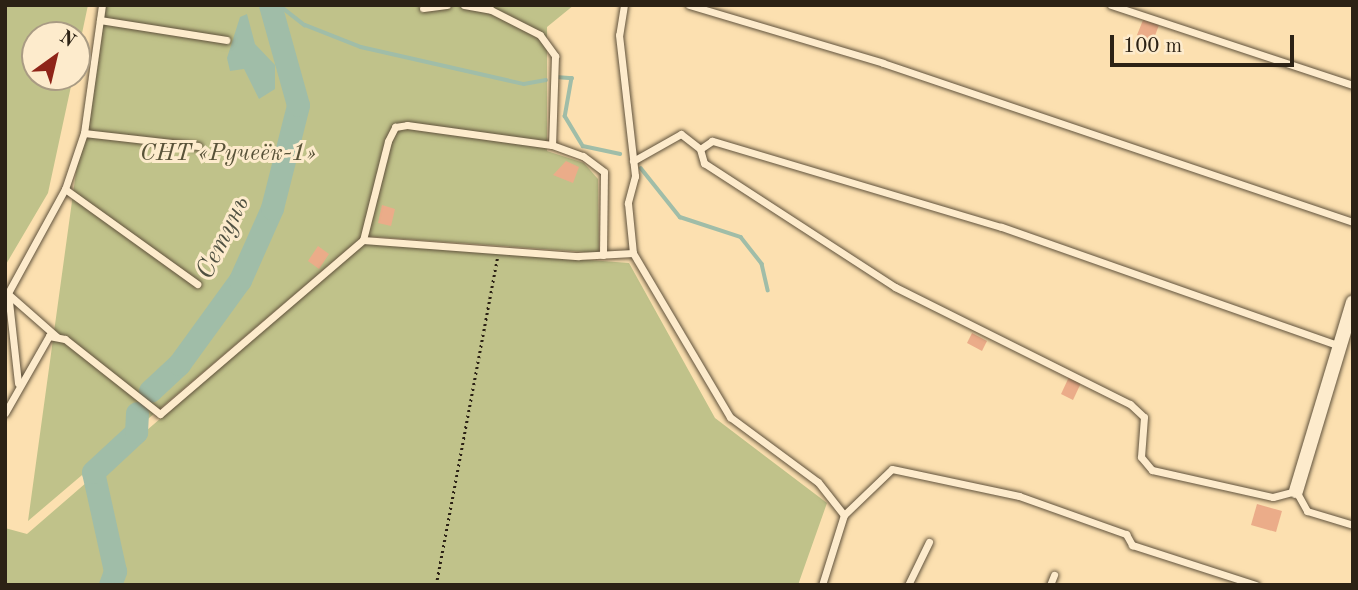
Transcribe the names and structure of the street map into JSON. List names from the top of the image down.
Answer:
{
  "water": ["Сетунь"],
  "parks": ["СНТ «Ручеёк-1»"],
  "scale_bar": "100 m",
  "north": "top right"
}
